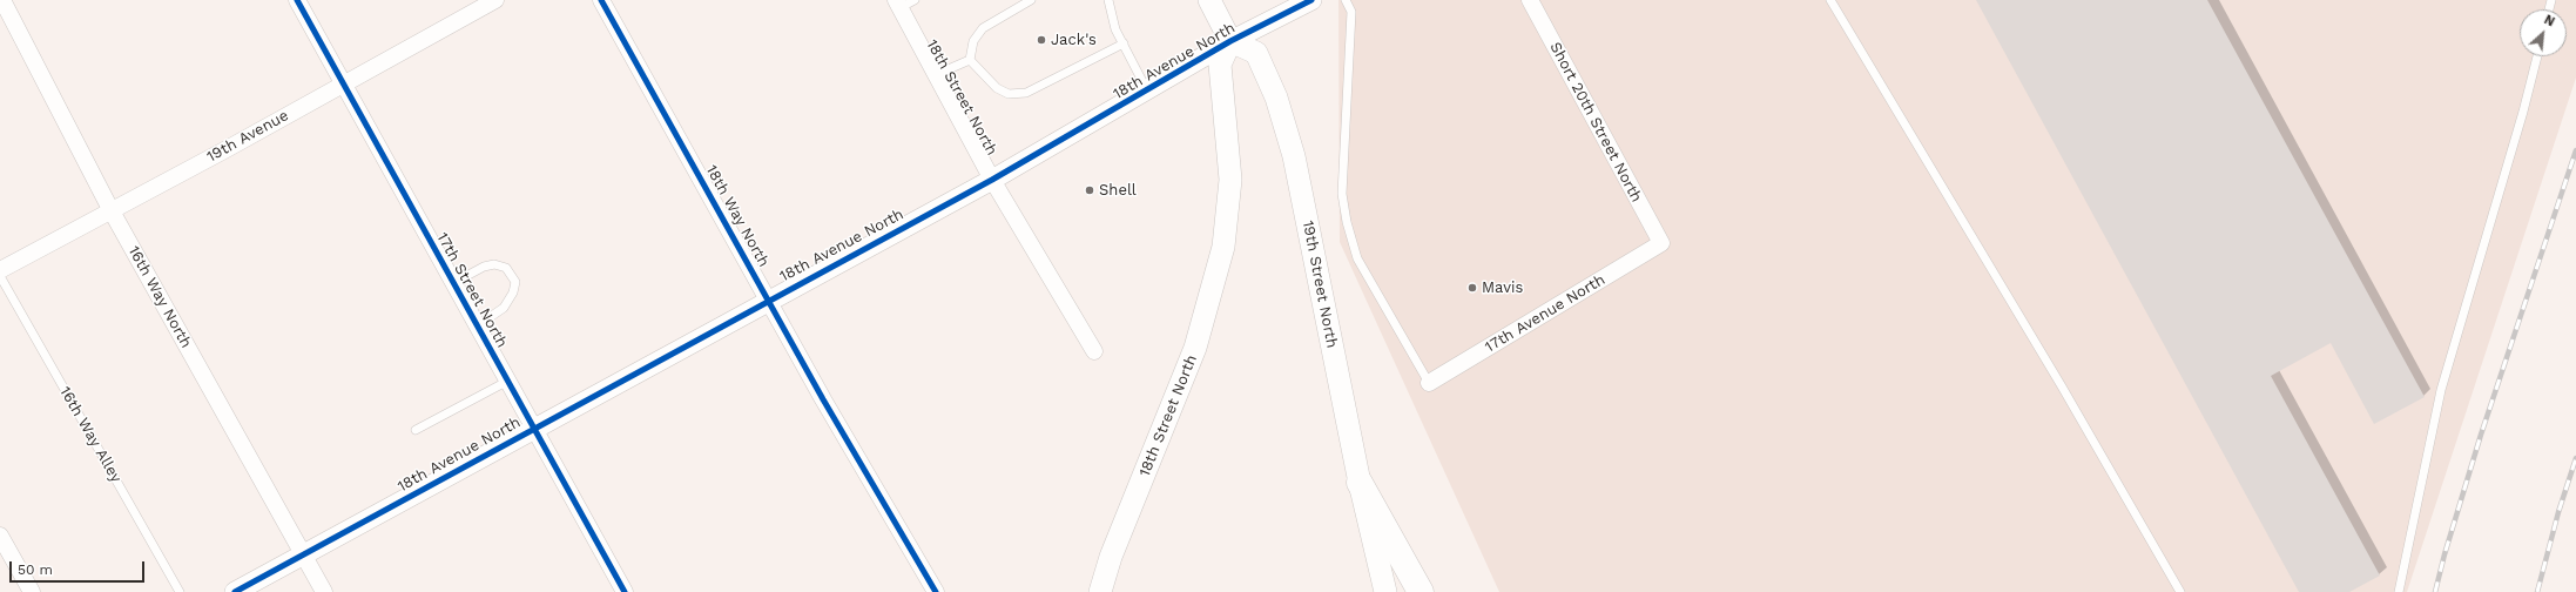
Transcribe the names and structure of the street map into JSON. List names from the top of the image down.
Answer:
{
  "streets": {
    "main road": ["18th Street North", "19th Street North"],
    "street": [
      "18th Avenue North",
      "Short 20th Street North",
      "19th Avenue",
      "18th Way North",
      "17th Street North",
      "16th Way North",
      "17th Avenue North"
    ],
    "lane": ["16th Way Alley"]
  },
  "crossings": [
    ["18th Avenue North", "18th Street North"],
    ["18th Avenue North", "18th Way North"],
    ["18th Avenue North", "19th Street North"],
    ["18th Avenue North", "17th Street North"],
    ["18th Avenue North", "16th Way North"],
    ["18th Street North", "19th Street North"],
    ["Short 20th Street North", "17th Avenue North"],
    ["19th Avenue", "17th Street North"],
    ["19th Avenue", "16th Way North"]
  ],
  "places": ["Jack's", "Shell", "Mavis"],
  "scale_bar": "50 m",
  "north": "top right"
}
